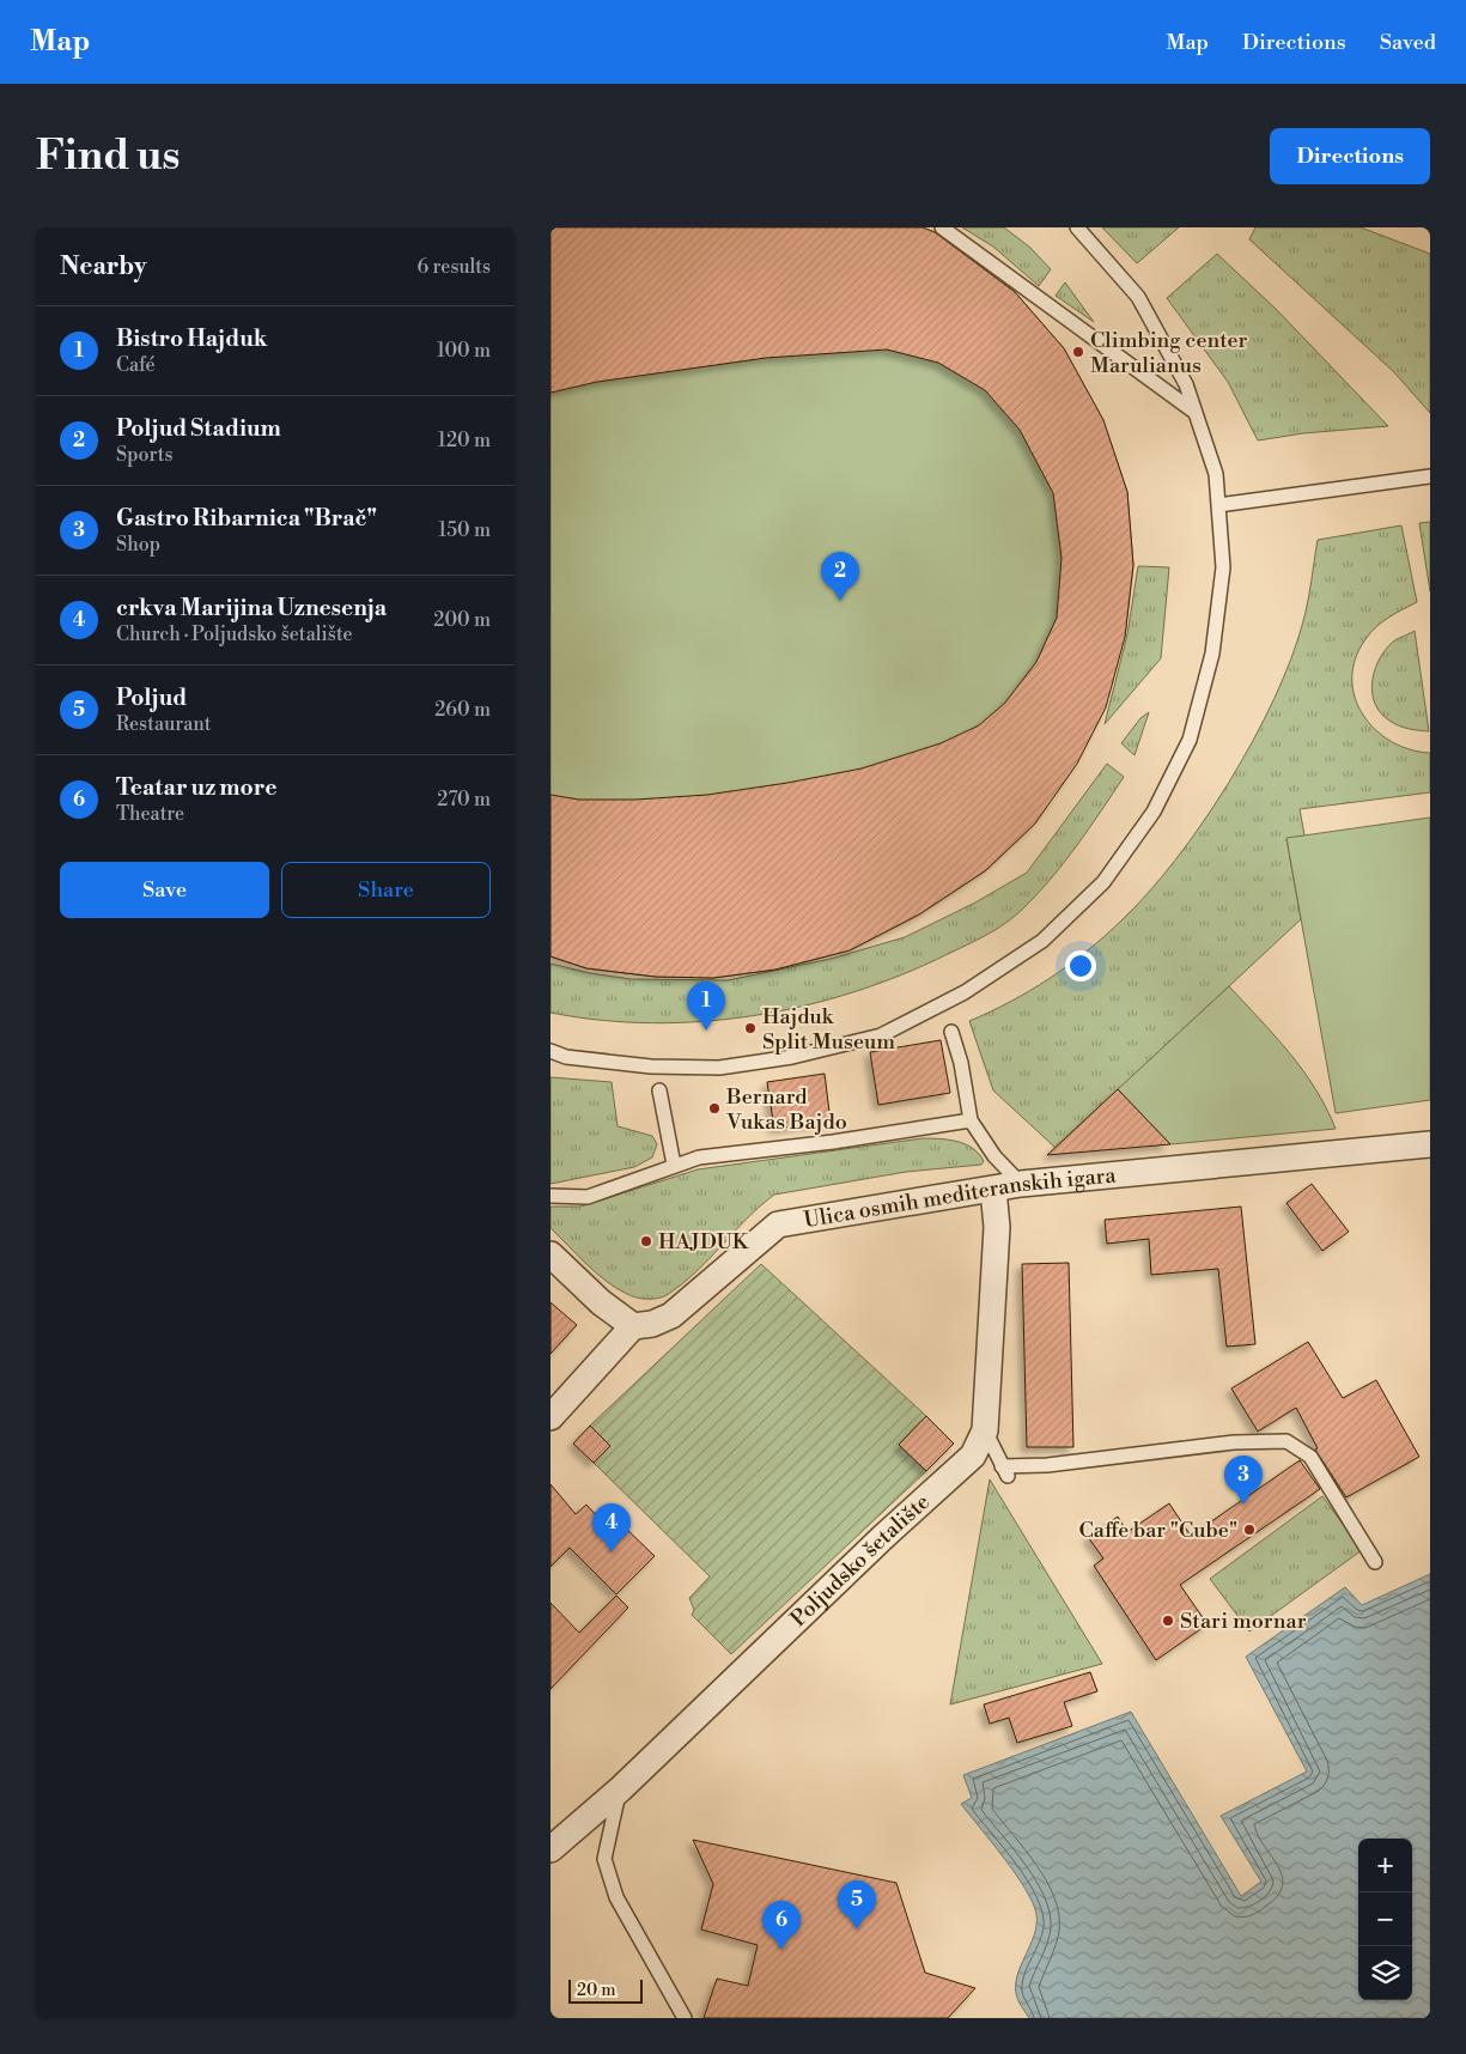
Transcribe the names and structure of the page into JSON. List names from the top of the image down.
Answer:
{
  "streets": {
    "street": ["Ulica osmih mediteranskih igara", "Poljudsko šetalište"]
  },
  "crossings": [
    ["Ulica osmih mediteranskih igara", "Poljudsko šetalište"]
  ],
  "places": [
    "Climbing center Marulianus",
    "Hajduk Split Museum",
    "Bernard Vukas Bajdo",
    "HAJDUK",
    "Caffe bar \"Cube\"",
    "Stari mornar"
  ],
  "scale_bar": "20 m",
  "page": {
    "header": "Map",
    "nav": ["Map", "Directions", "Saved"],
    "buttons": [
      "Directions",
      ["Save", "Share"]
    ],
    "title": "Find us",
    "heading": ["Nearby", "6 results"],
    "list": [
      {
        "mark": "1",
        "name": "Bistro Hajduk",
        "note": "Café",
        "value": "100 m"
      },
      {
        "mark": "2",
        "name": "Poljud Stadium",
        "note": "Sports",
        "value": "120 m"
      },
      {
        "mark": "3",
        "name": "Gastro Ribarnica \"Brač\"",
        "note": "Shop",
        "value": "150 m"
      },
      {
        "mark": "4",
        "name": "crkva Marijina Uznesenja",
        "note": "Church · Poljudsko šetalište",
        "value": "200 m"
      },
      {
        "mark": "5",
        "name": "Poljud",
        "note": "Restaurant",
        "value": "260 m"
      },
      {
        "mark": "6",
        "name": "Teatar uz more",
        "note": "Theatre",
        "value": "270 m"
      }
    ],
    "pins": [
      "2",
      "1",
      "3",
      "4",
      "5",
      "6"
    ],
    "map_buttons": ["+", "−"],
    "scale": "20 m"
  }
}
